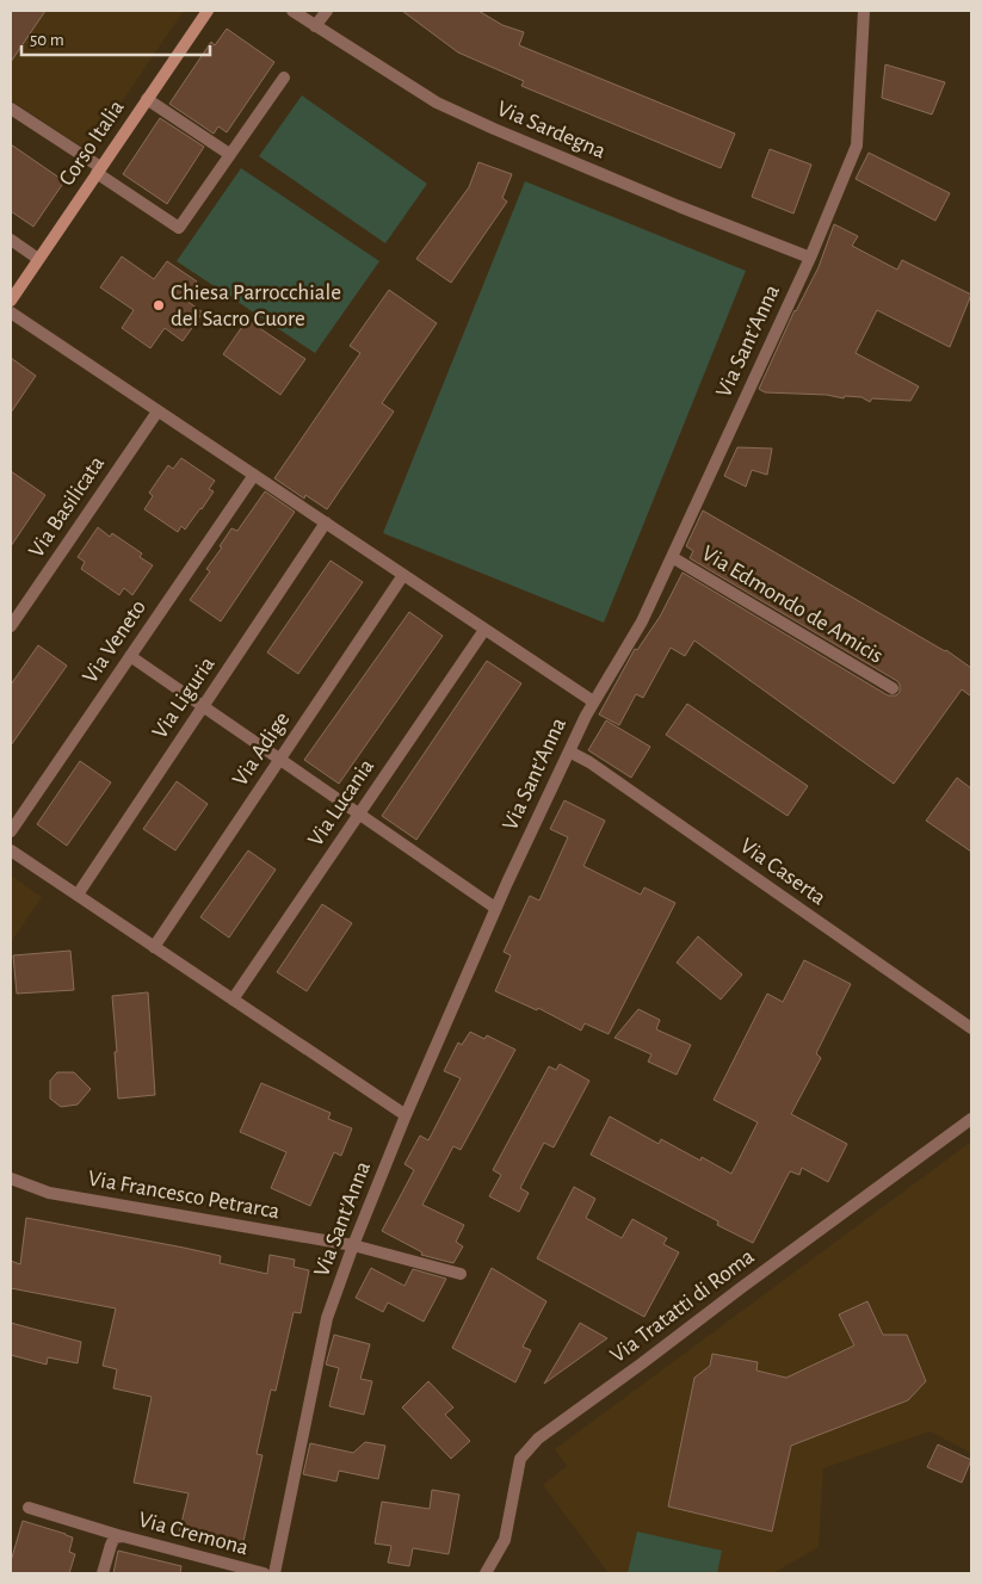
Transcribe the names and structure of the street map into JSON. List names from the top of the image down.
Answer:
{
  "streets": {
    "street": [
      "Via Sardegna",
      "Corso Italia",
      "Via Sant'Anna",
      "Via Basilicata",
      "Via Edmondo de Amicis",
      "Via Veneto",
      "Via Liguria",
      "Via Adige",
      "Via Lucania",
      "Via Caserta",
      "Via Francesco Petrarca",
      "Via Tratatti di Roma",
      "Via Cremona"
    ]
  },
  "crossings": [
    ["Via Sardegna", "Via Sant'Anna"],
    ["Via Sant'Anna", "Via Edmondo de Amicis"],
    ["Via Sant'Anna", "Via Caserta"],
    ["Via Sant'Anna", "Via Francesco Petrarca"]
  ],
  "places": ["Chiesa Parrocchiale del Sacro Cuore"],
  "scale_bar": "50 m"
}
